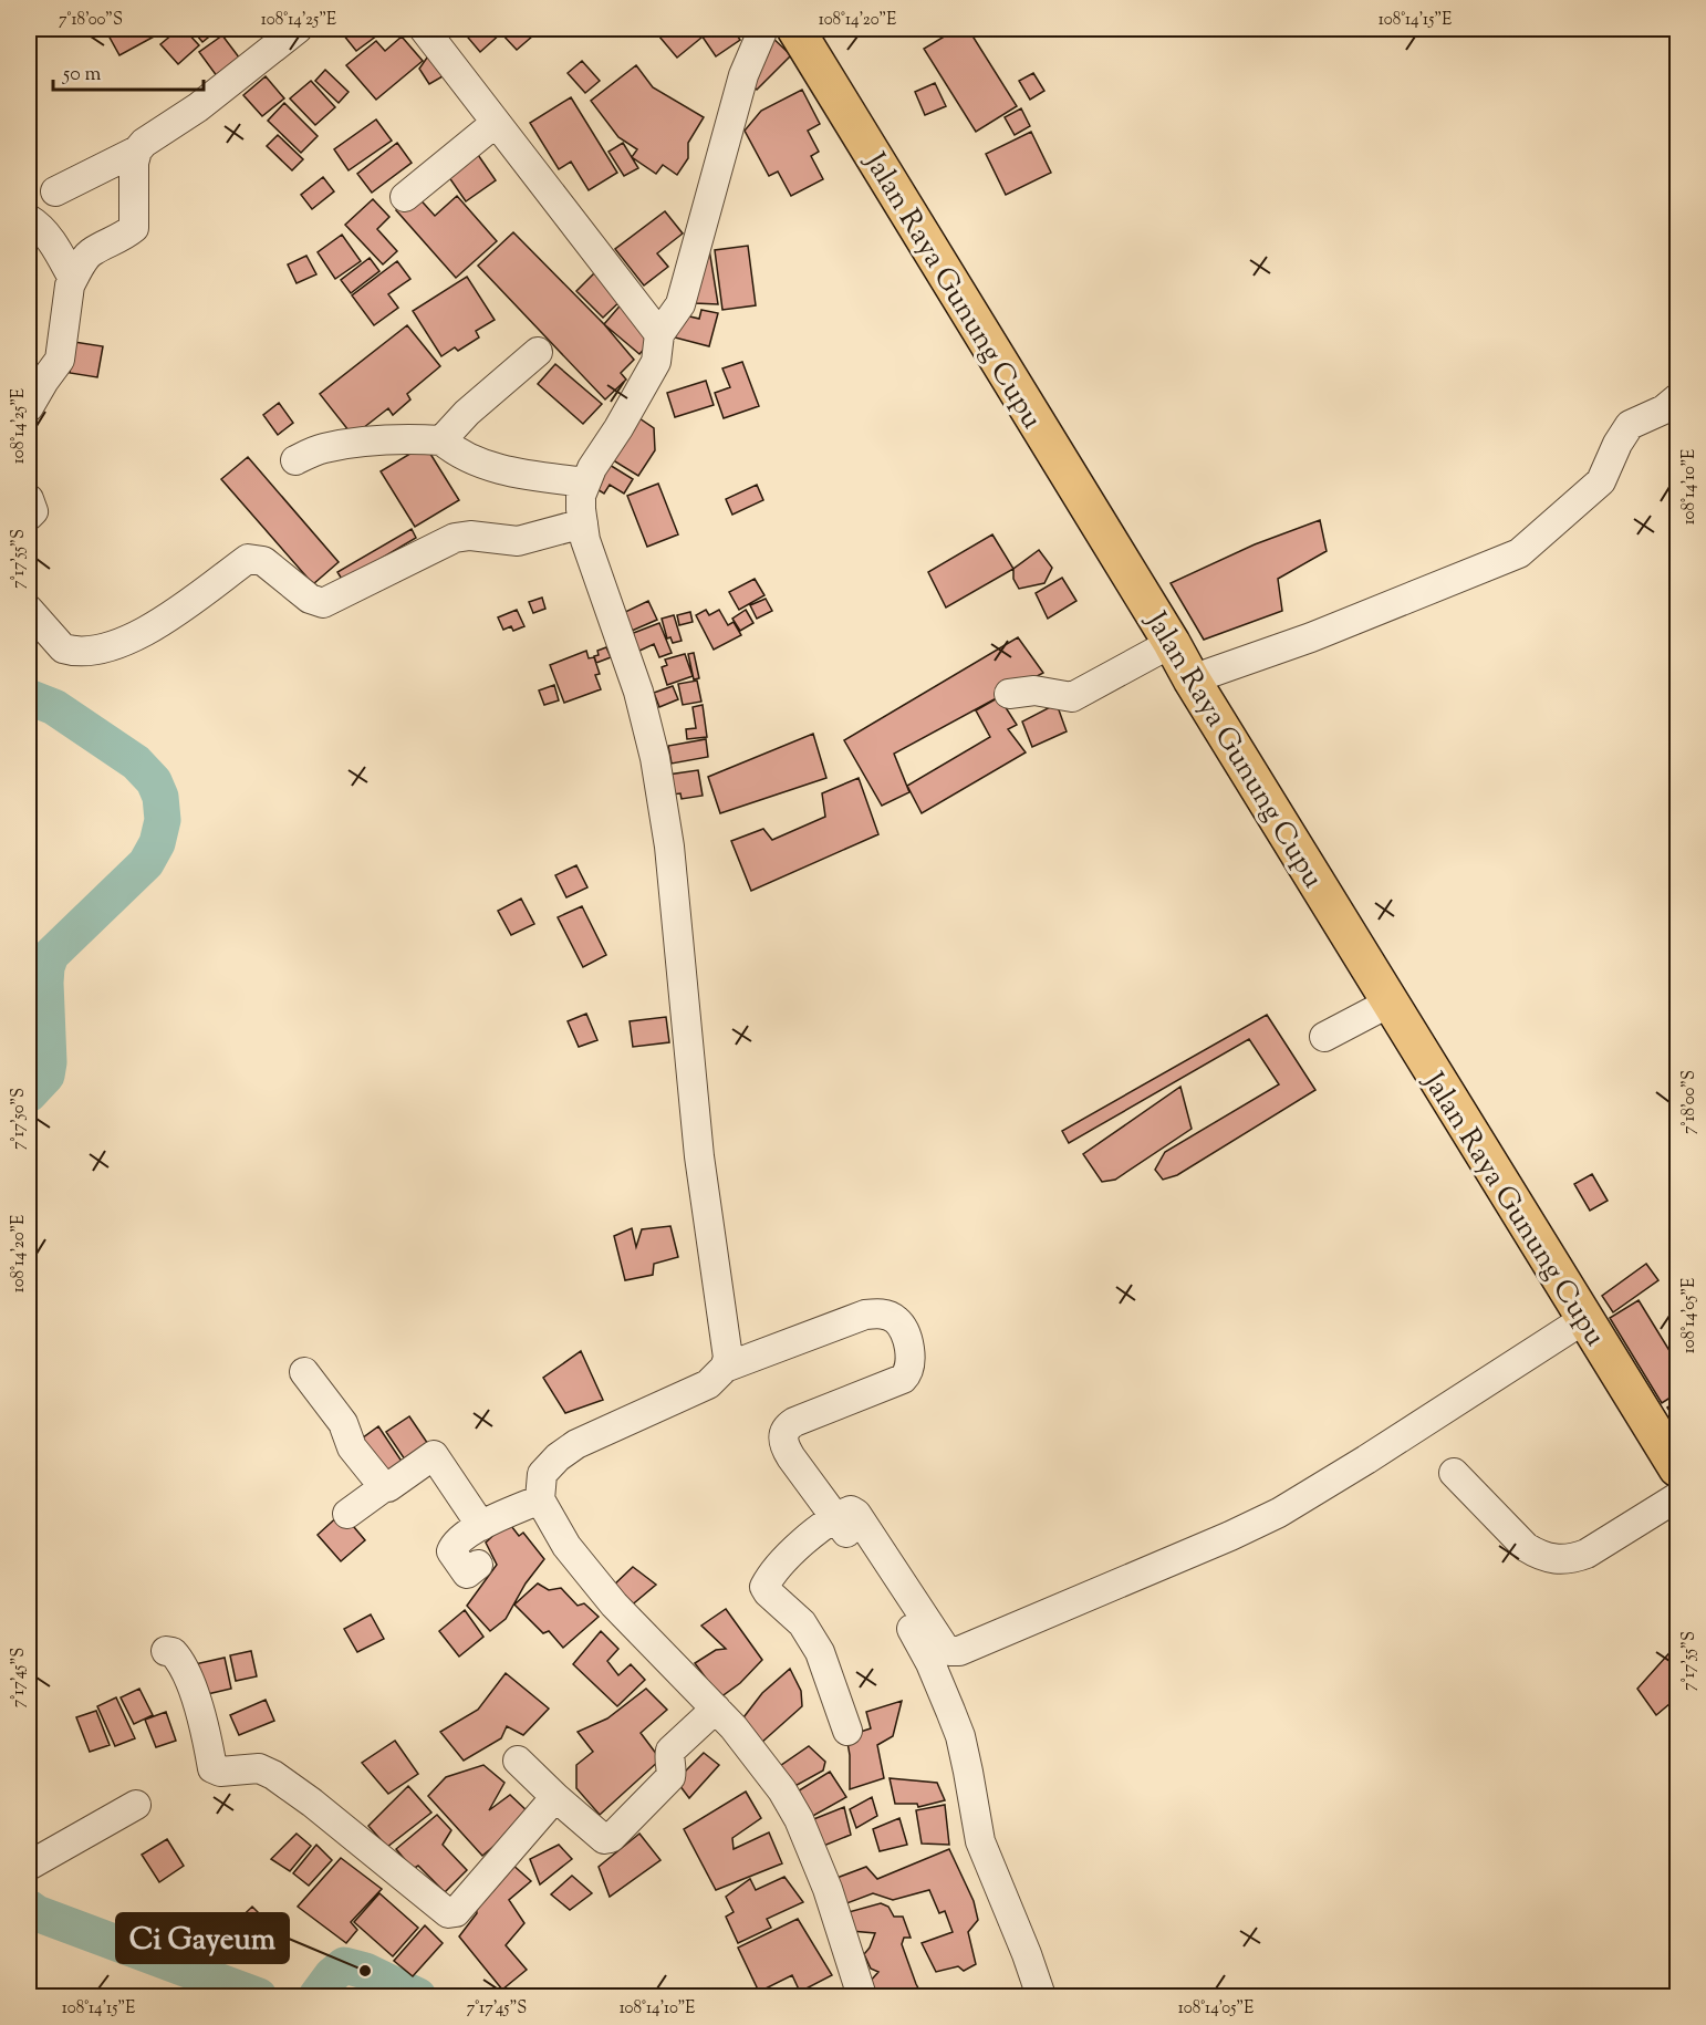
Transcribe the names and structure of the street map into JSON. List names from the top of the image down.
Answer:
{
  "streets": {
    "highway": ["Jalan Raya Gunung Cupu"]
  },
  "places": ["Ci Gayeum"],
  "scale_bar": "50 m",
  "coordinates": [
    "7°18'00\"S",
    "108°14'25\"E",
    "108°14'20\"E",
    "108°14'15\"E",
    "108°14'10\"E",
    "7°17'55\"S",
    "7°17'50\"S",
    "108°14'05\"E",
    "7°17'45\"S"
  ]
}
